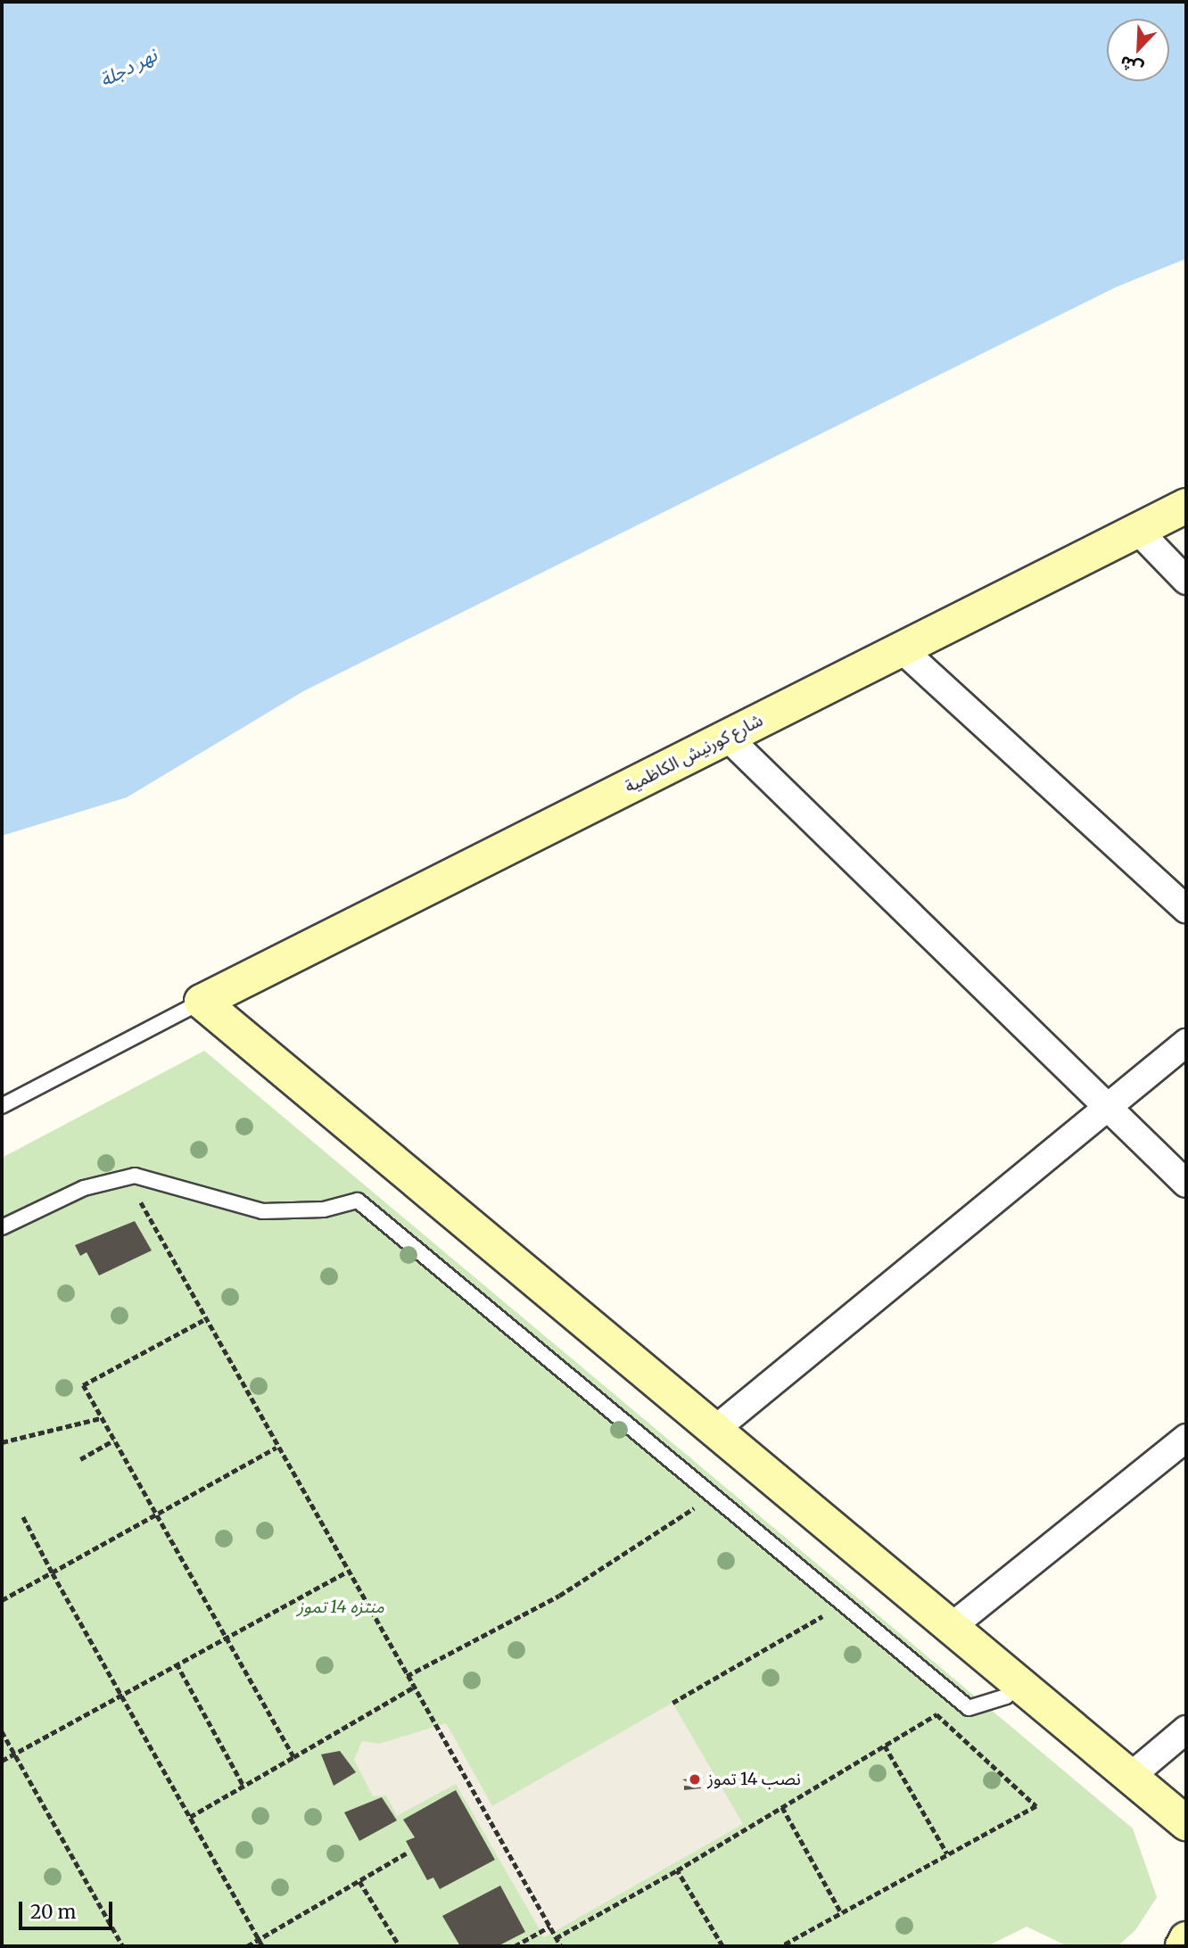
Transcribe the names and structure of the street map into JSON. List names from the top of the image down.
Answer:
{
  "streets": {
    "street": ["شارع كورنيش الكاظمية"]
  },
  "water": ["نهر دجلة"],
  "parks": ["منتزه 14 تموز"],
  "places": ["نصب 14 تموز"],
  "scale_bar": "20 m",
  "north": "bottom left"
}
